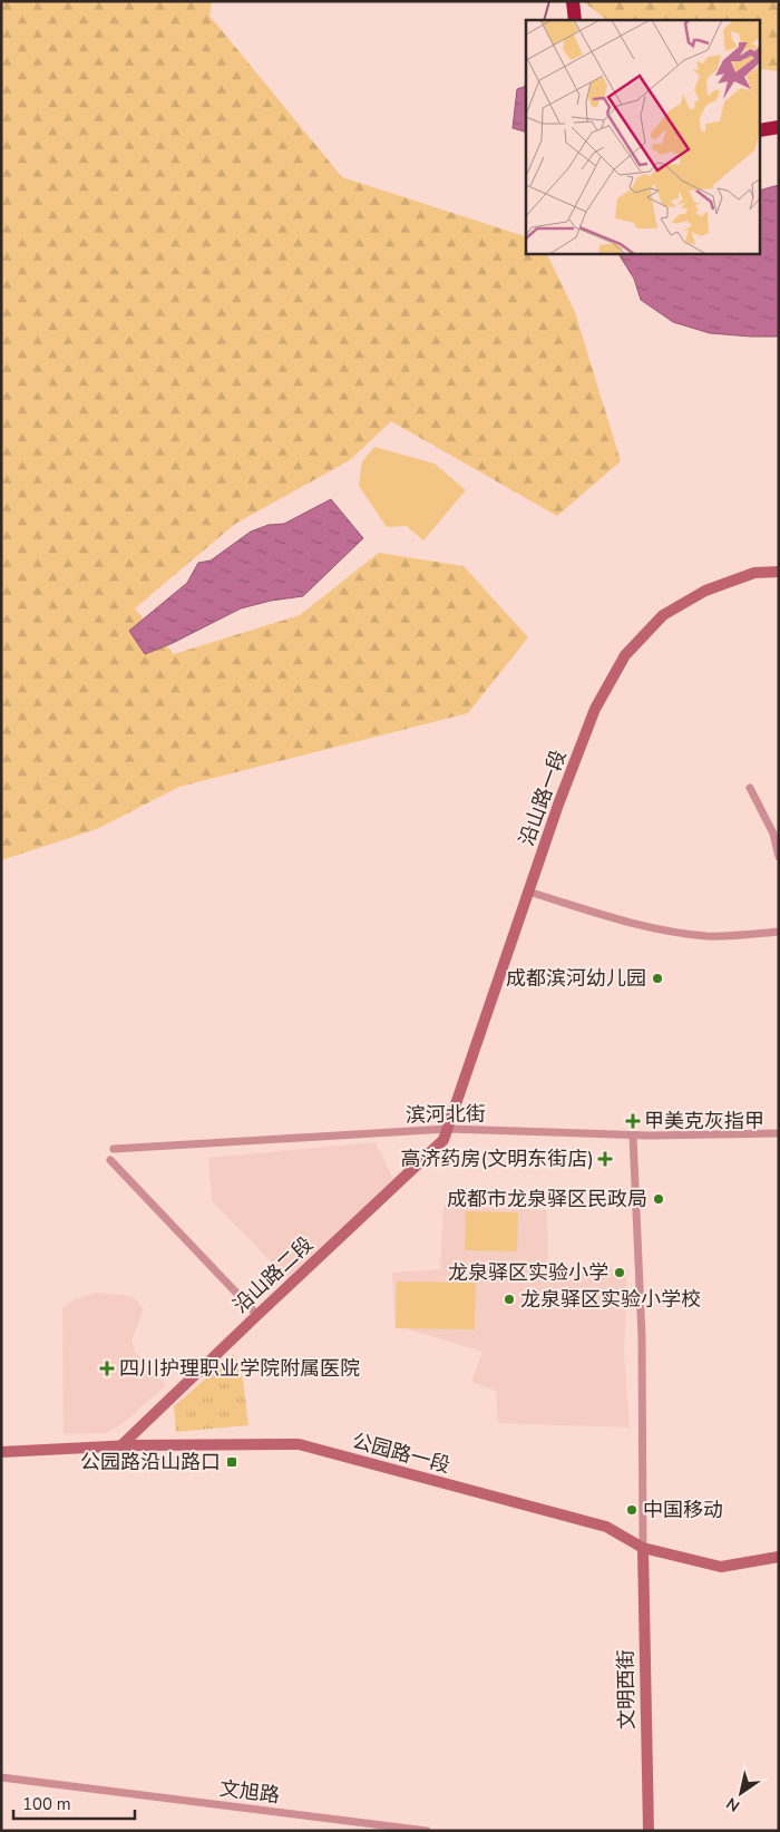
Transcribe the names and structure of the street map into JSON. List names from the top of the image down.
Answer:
{
  "streets": {
    "street": [
      "沿山路一段",
      "滨河北街",
      "沿山路二段",
      "公园路一段",
      "文明西街",
      "文旭路"
    ]
  },
  "crossings": [
    ["沿山路一段", "滨河北街"],
    ["沿山路一段", "沿山路二段"],
    ["滨河北街", "沿山路二段"],
    ["沿山路二段", "公园路一段"],
    ["公园路一段", "文明西街"]
  ],
  "places": {
    "other": [
      "成都滨河幼儿园",
      "成都市龙泉驿区民政局",
      "龙泉驿区实验小学",
      "龙泉驿区实验小学校",
      "中国移动"
    ],
    "health": ["甲美克灰指甲", "高济药房(文明东街店)", "四川护理职业学院附属医院"],
    "transit": ["公园路沿山路口"]
  },
  "scale_bar": "100 m",
  "north": "bottom left"
}
